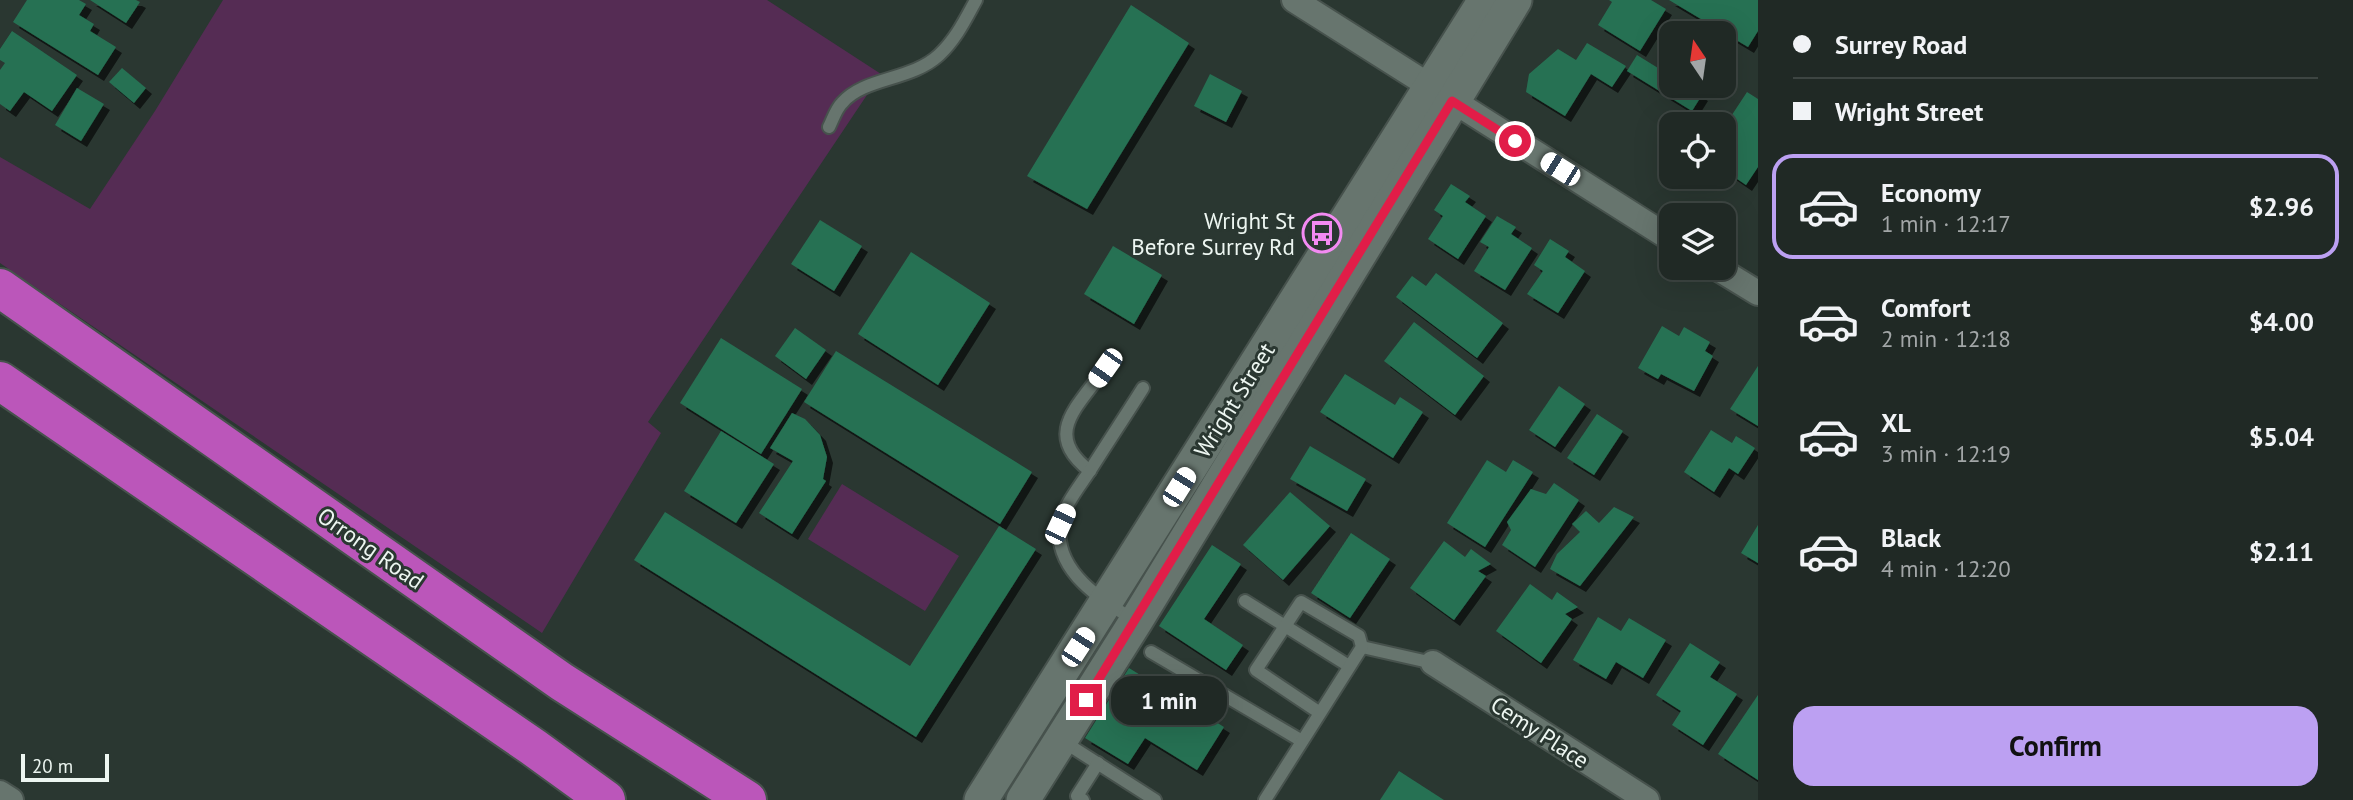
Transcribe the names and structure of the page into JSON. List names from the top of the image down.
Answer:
{
  "streets": {
    "highway": ["Orrong Road"],
    "street": ["Wright Street", "Cemy Place"]
  },
  "places": {
    "bus stop": ["Wright St Before Surrey Rd"]
  },
  "scale_bar": "20 m",
  "north": "top",
  "page": {
    "banner": ["Surrey Road", "Wright Street"],
    "list": [
      {
        "name": "Economy",
        "note": "1 min · 12:17",
        "value": "$2.96"
      },
      {
        "name": "Comfort",
        "note": "2 min · 12:18",
        "value": "$4.00"
      },
      {
        "name": "XL",
        "note": "3 min · 12:19",
        "value": "$5.04"
      },
      {
        "name": "Black",
        "note": "4 min · 12:20",
        "value": "$2.11"
      }
    ],
    "bubble": "1 min",
    "buttons": "Confirm",
    "scale": "20 m"
  }
}
